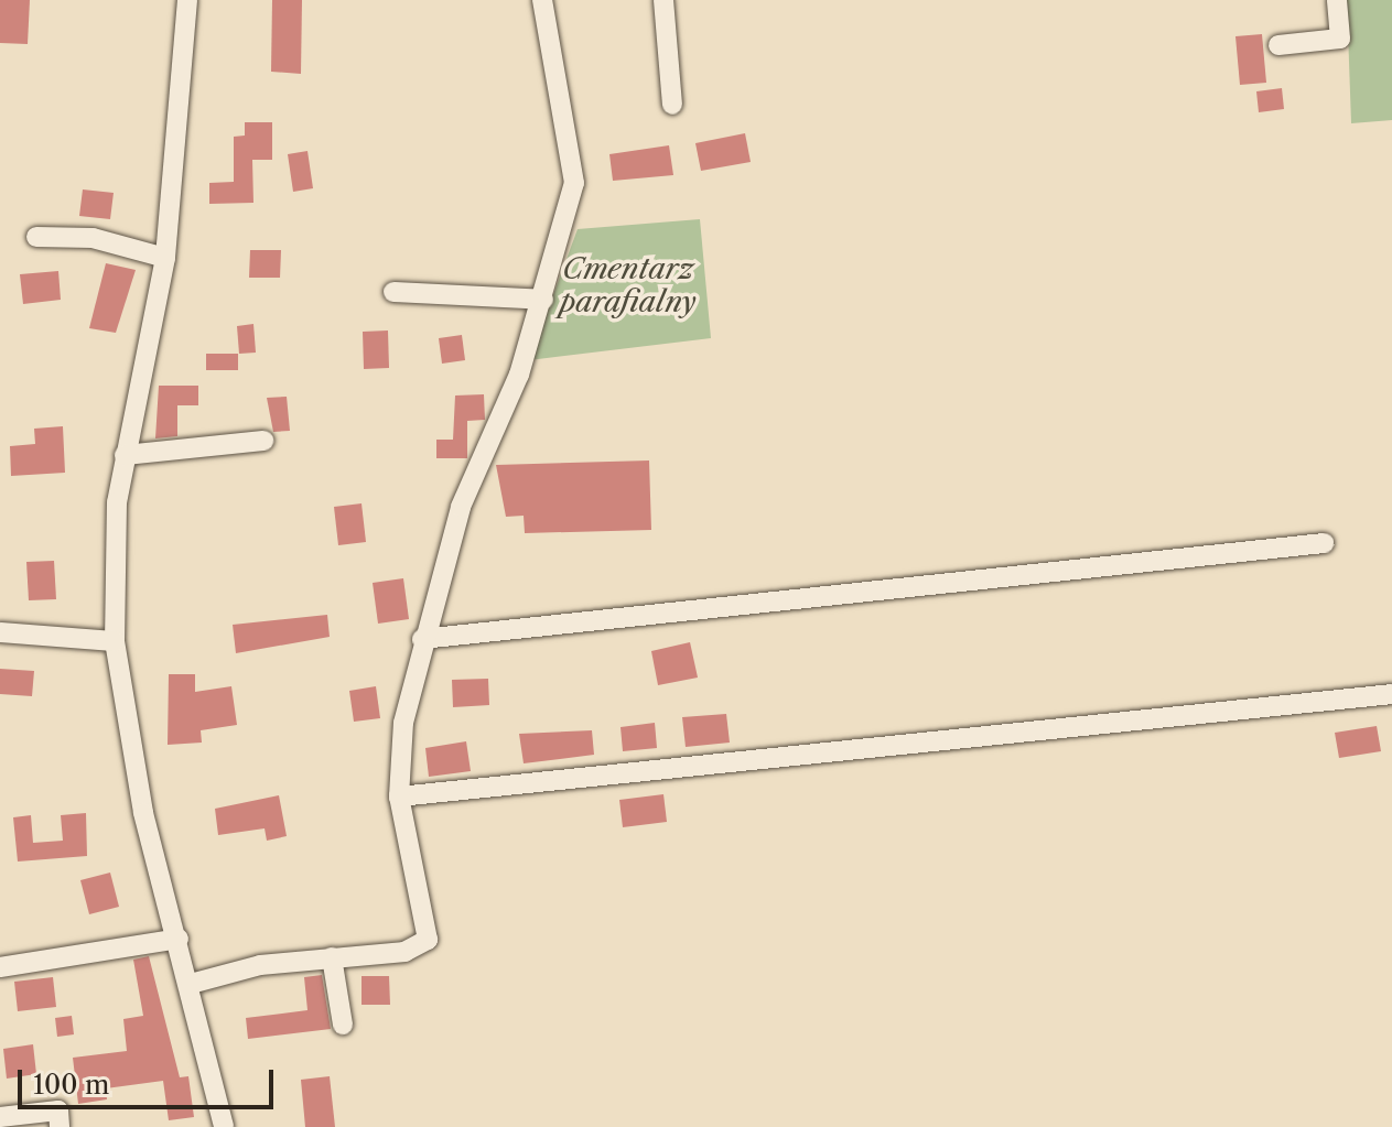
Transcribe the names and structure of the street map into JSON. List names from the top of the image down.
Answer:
{
  "parks": ["Cmentarz parafialny"],
  "scale_bar": "100 m"
}
